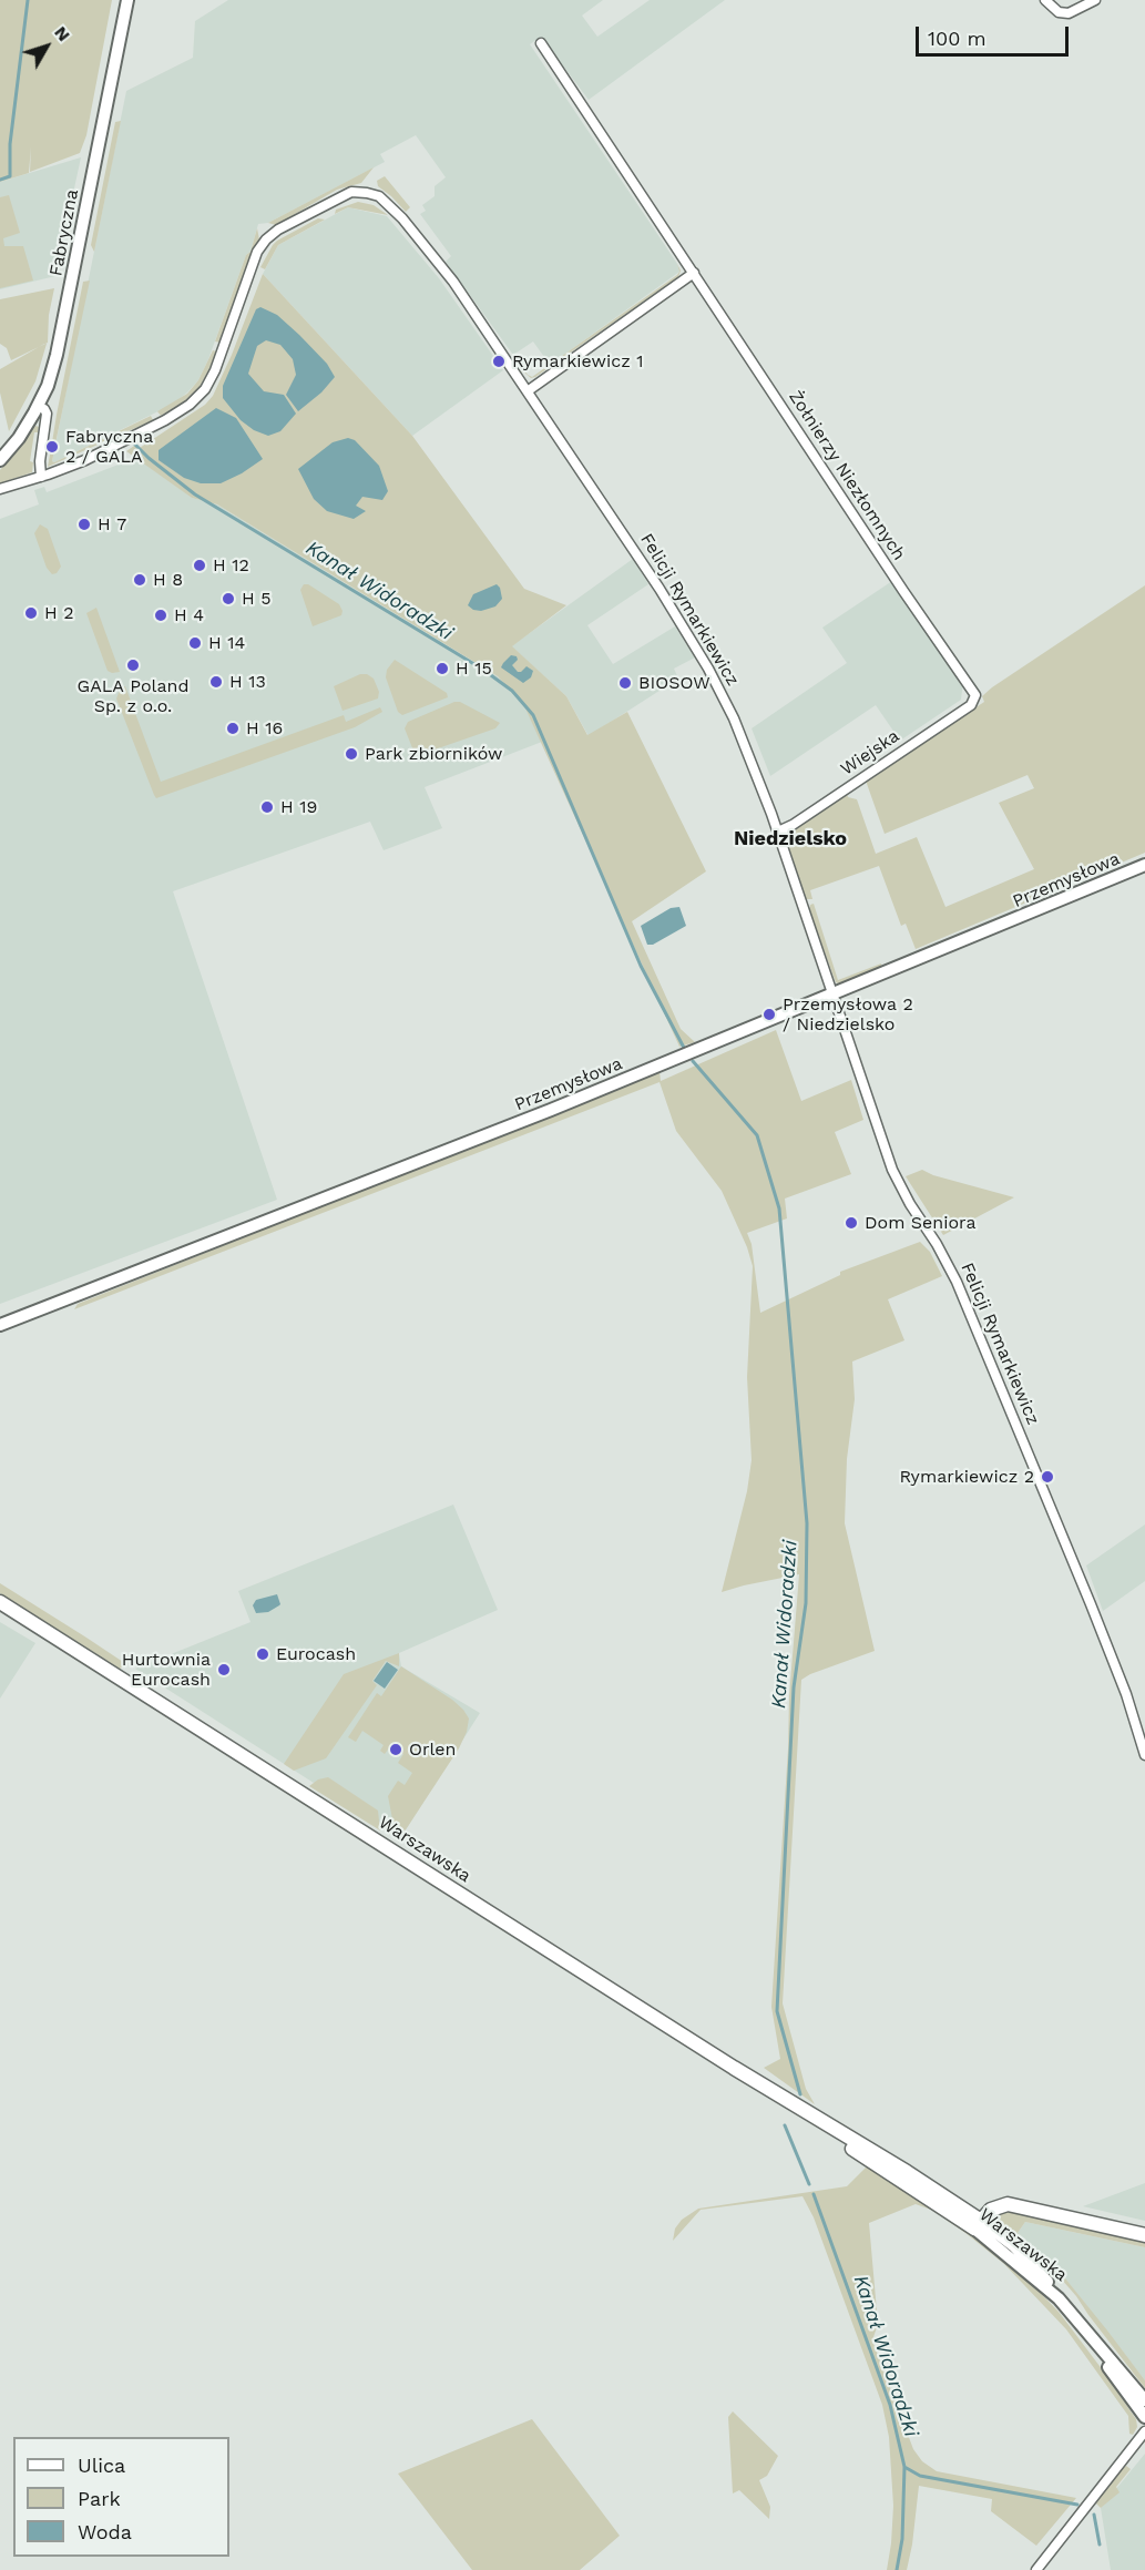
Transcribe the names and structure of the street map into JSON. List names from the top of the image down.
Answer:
{
  "streets": {
    "main road": ["Warszawska"],
    "street": [
      "Fabryczna",
      "Żołnierzy Niezłomnych",
      "Felicji Rymarkiewicz",
      "Wiejska",
      "Przemysłowa"
    ]
  },
  "crossings": [
    ["Żołnierzy Niezłomnych", "Wiejska"],
    ["Felicji Rymarkiewicz", "Wiejska"],
    ["Felicji Rymarkiewicz", "Przemysłowa"]
  ],
  "districts": ["Niedzielsko"],
  "water": ["Kanał Widoradzki"],
  "places": [
    "Rymarkiewicz 1",
    "Fabryczna 2 / GALA",
    "H 7",
    "H 12",
    "H 8",
    "H 5",
    "H 2",
    "H 4",
    "H 14",
    "GALA Poland Sp. z o.o.",
    "H 15",
    "H 13",
    "BIOSOW",
    "H 16",
    "Park zbiorników",
    "H 19",
    "Przemysłowa 2 / Niedzielsko",
    "Dom Seniora",
    "Rymarkiewicz 2",
    "Eurocash",
    "Hurtownia Eurocash",
    "Orlen"
  ],
  "legend": ["Ulica", "Park", "Woda"],
  "scale_bar": "100 m",
  "north": "top right"
}
